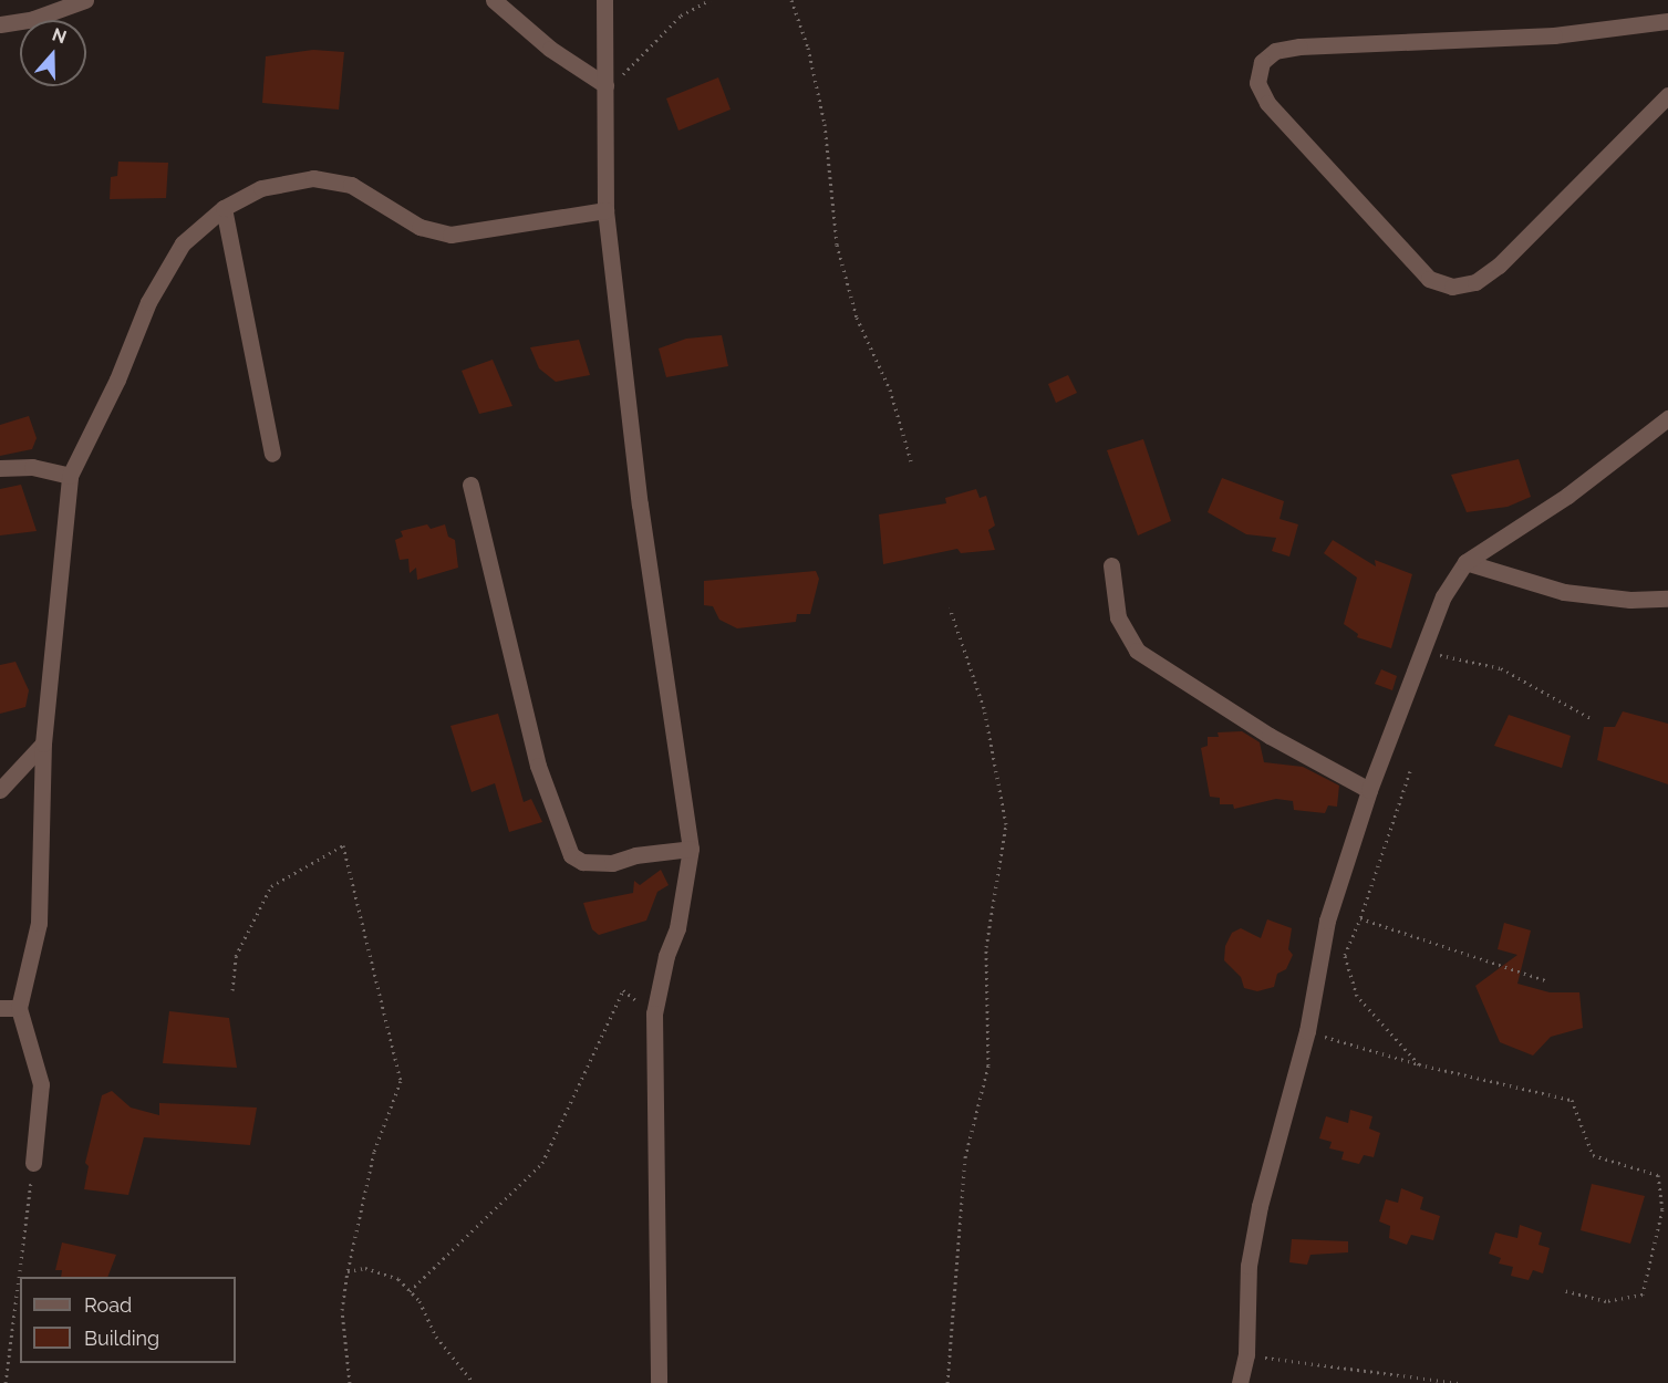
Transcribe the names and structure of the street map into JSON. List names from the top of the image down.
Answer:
{
  "legend": ["Road", "Building"],
  "north": "top"
}
